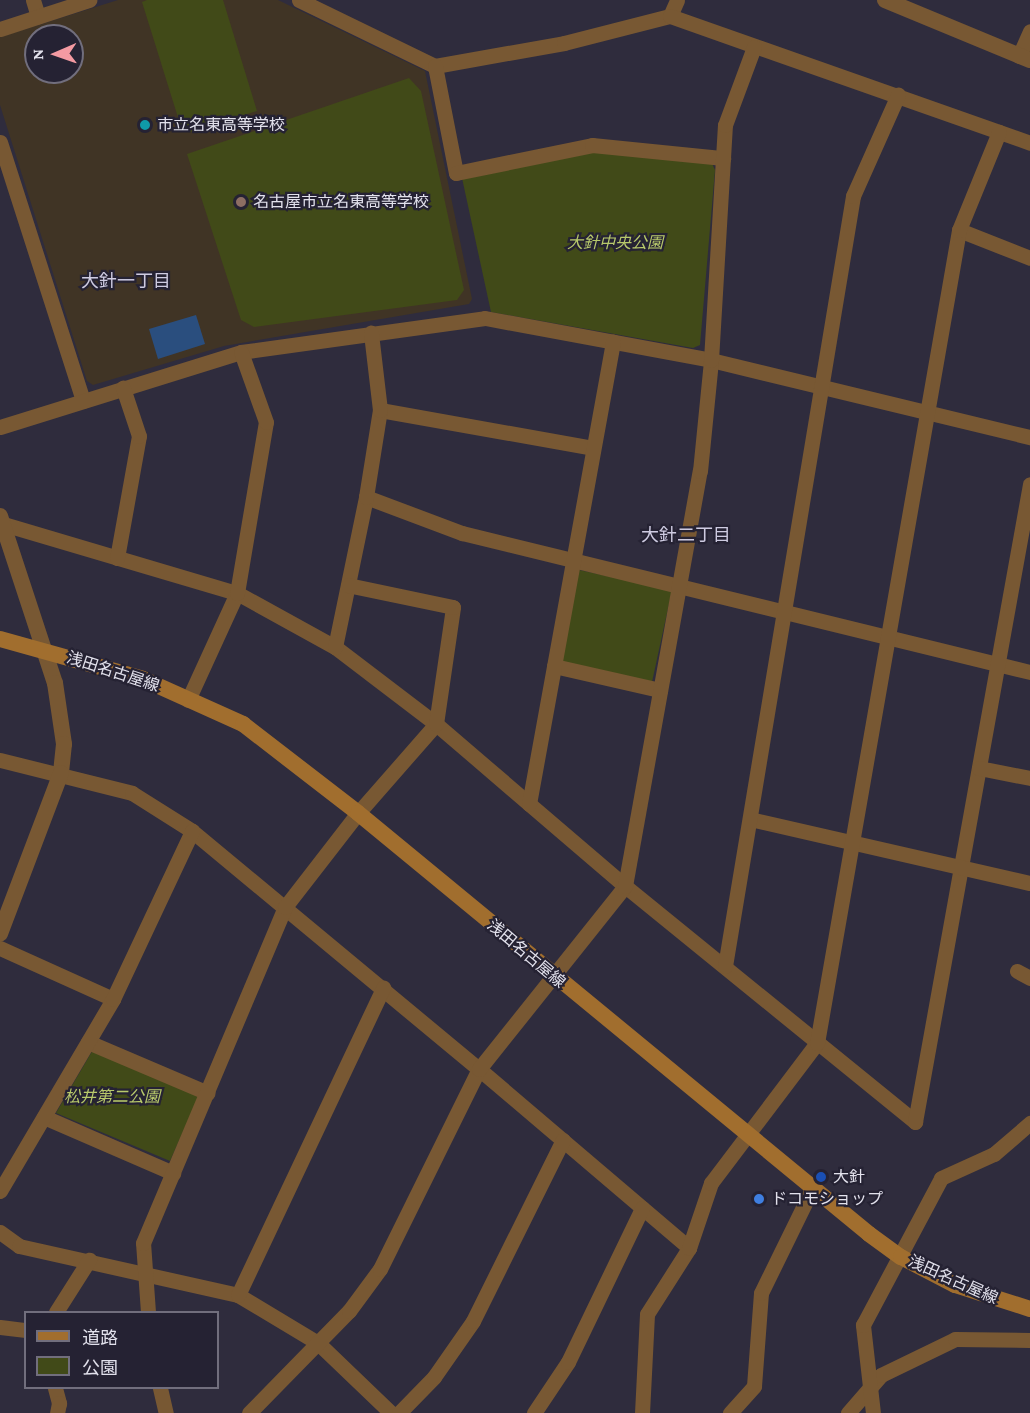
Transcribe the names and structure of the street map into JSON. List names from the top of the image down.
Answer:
{
  "streets": {
    "main road": ["浅田名古屋線"]
  },
  "districts": ["大針一丁目", "大針二丁目"],
  "parks": ["大針中央公園", "松井第二公園"],
  "places": [
    "市立名東高等学校",
    "名古屋市立名東高等学校",
    "大針",
    "ドコモショップ"
  ],
  "legend": ["道路", "公園"],
  "north": "left"
}
